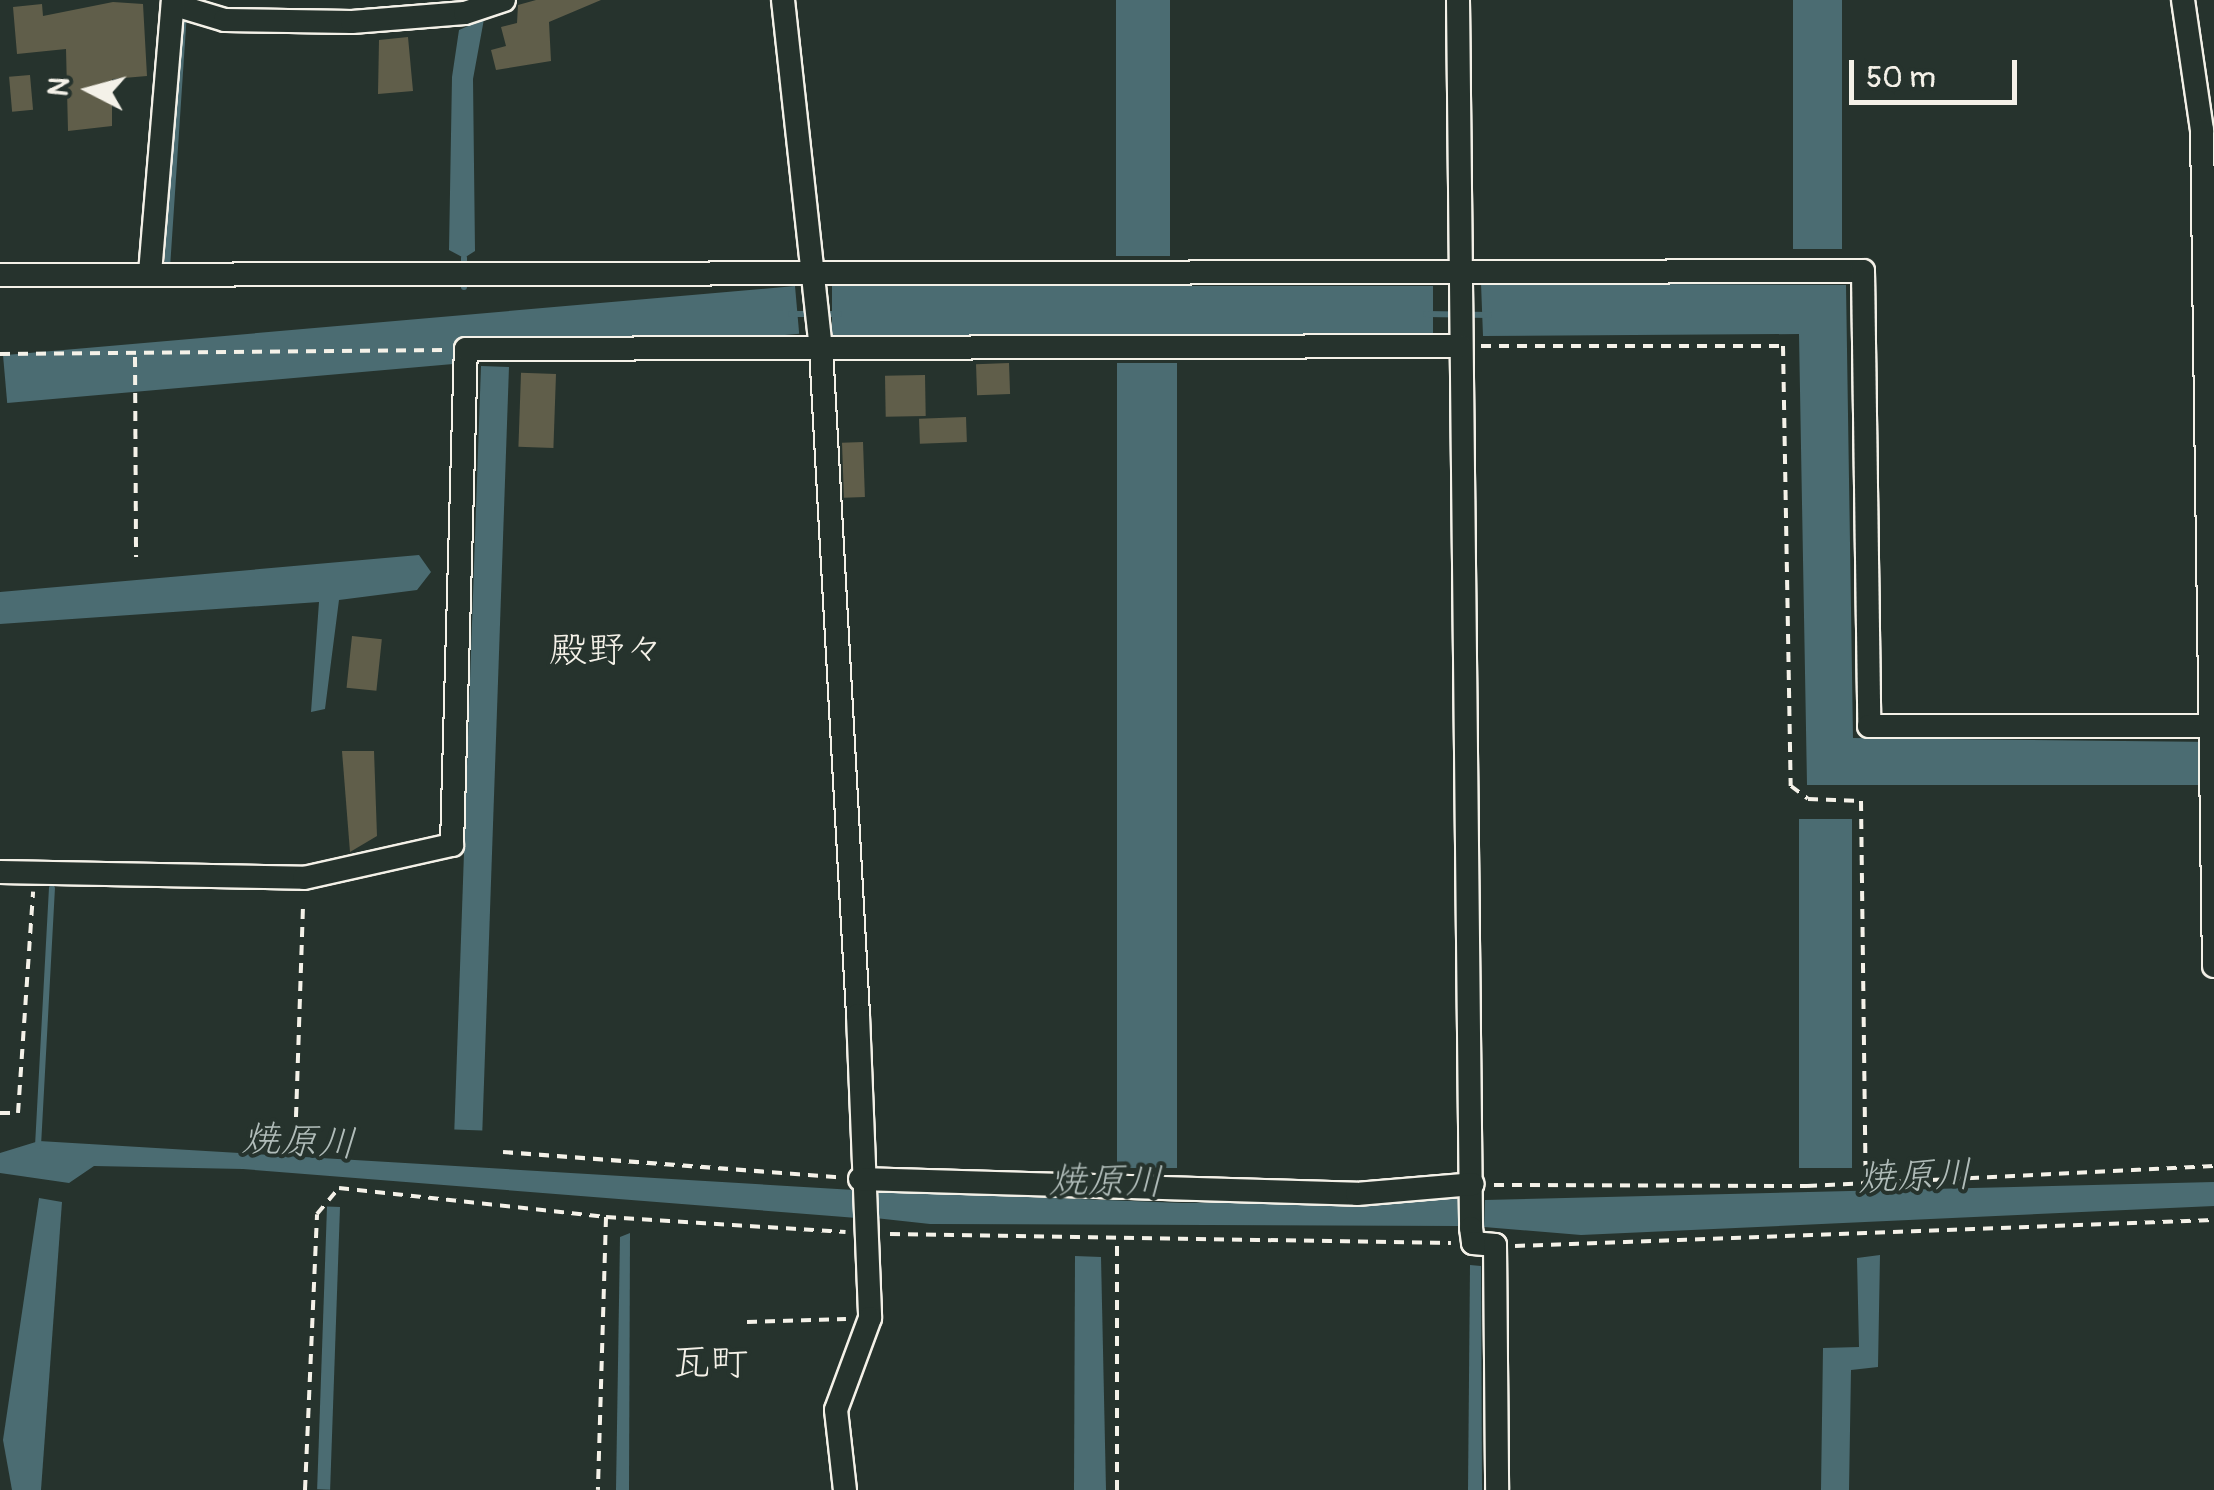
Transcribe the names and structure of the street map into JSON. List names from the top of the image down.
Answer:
{
  "districts": ["殿野々", "瓦町"],
  "water": ["焼原川"],
  "scale_bar": "50 m",
  "north": "left"
}
